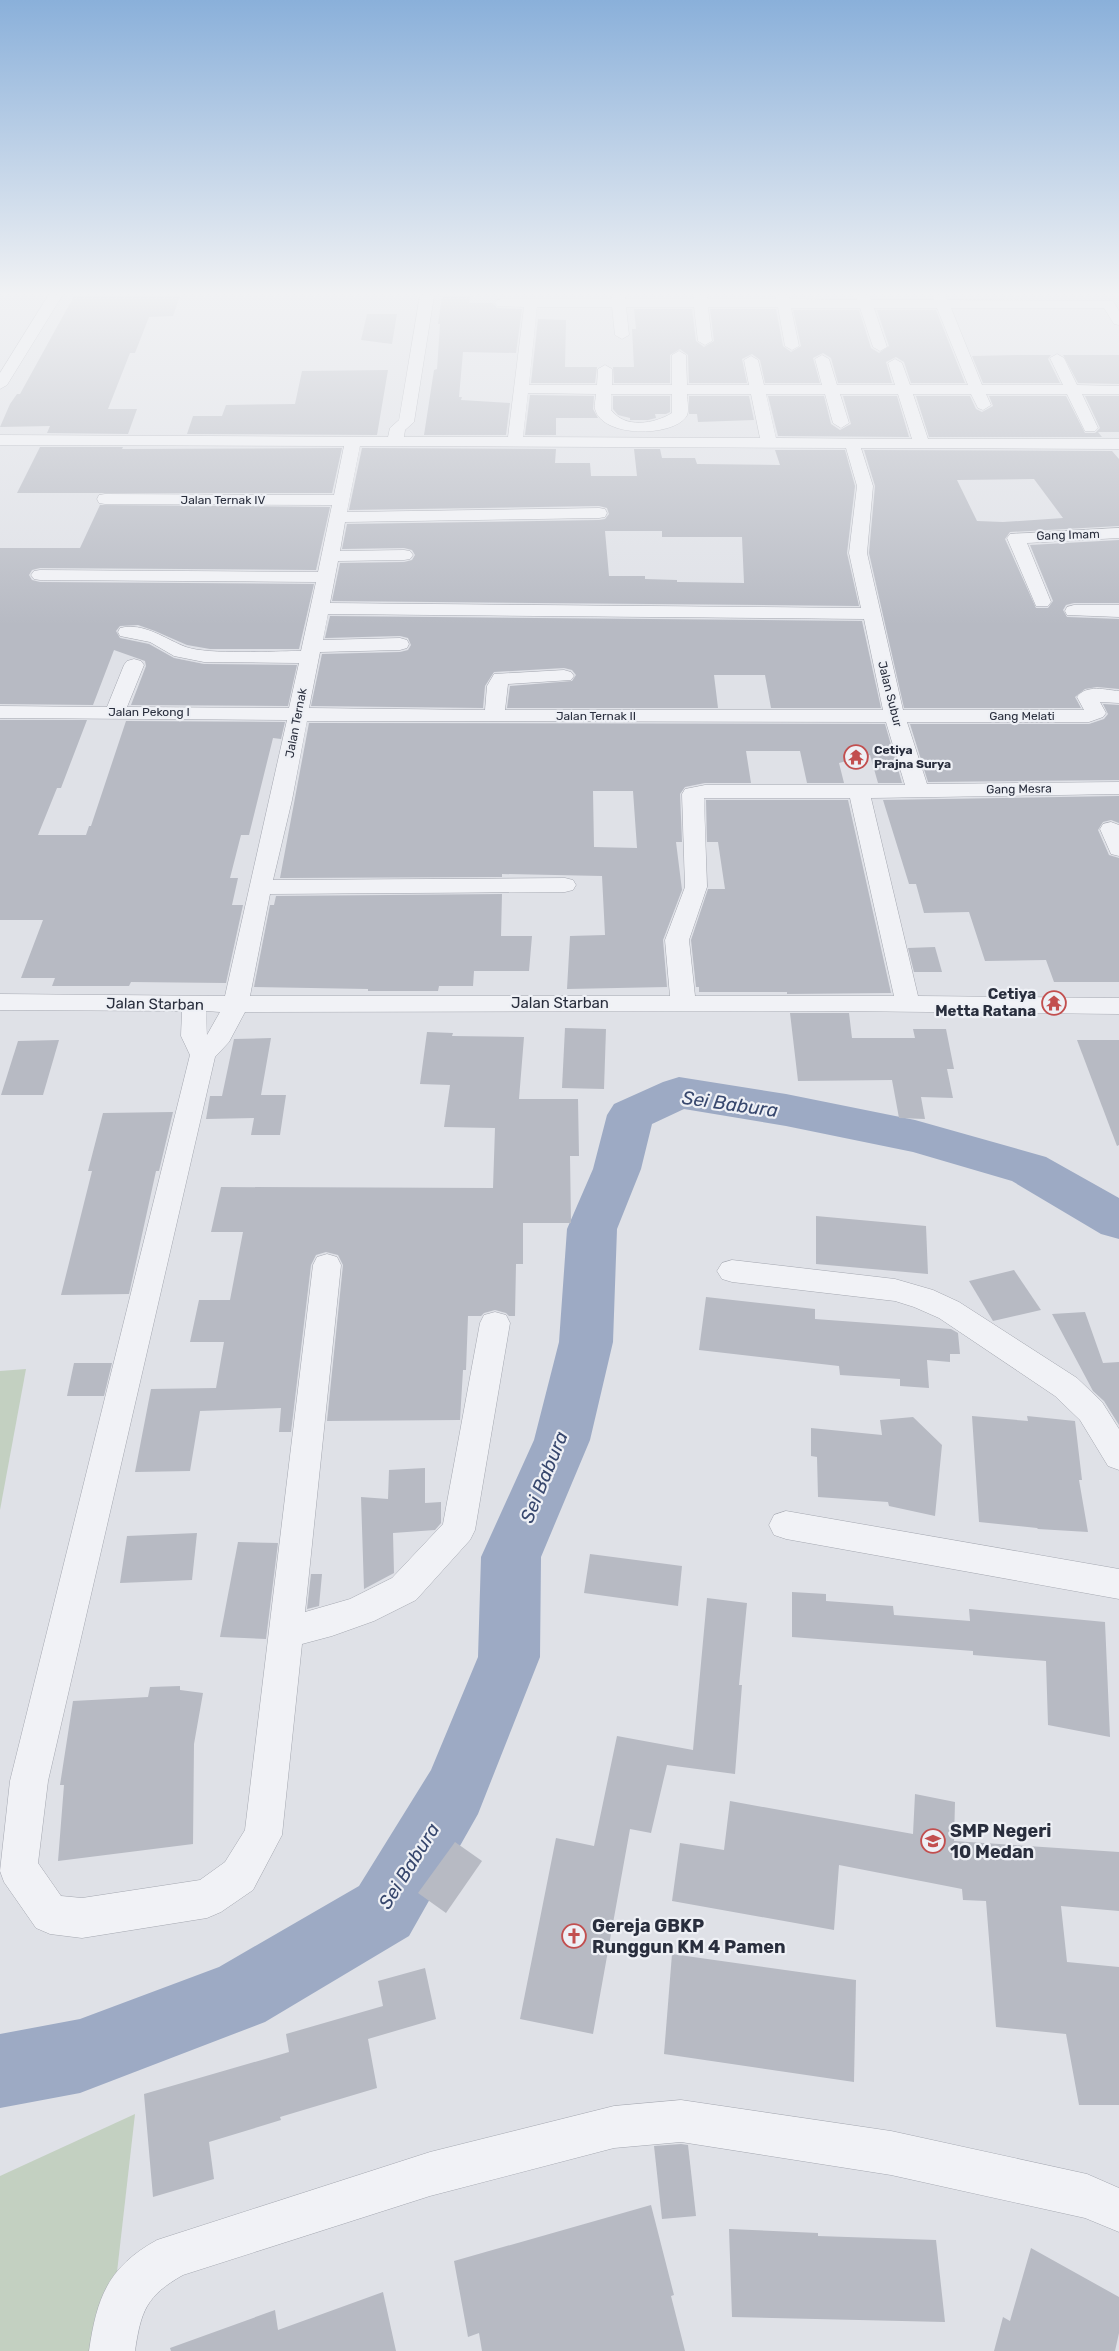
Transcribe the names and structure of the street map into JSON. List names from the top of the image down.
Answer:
{
  "streets": {
    "street": [
      "Jalan Ternak IV",
      "Gang Imam",
      "Jalan Subur",
      "Jalan Pekong I",
      "Jalan Ternak II",
      "Gang Melati",
      "Jalan Ternak",
      "Gang Mesra",
      "Jalan Starban"
    ]
  },
  "crossings": [
    ["Jalan Ternak IV", "Jalan Ternak"],
    ["Jalan Subur", "Jalan Ternak II"],
    ["Jalan Subur", "Gang Melati"],
    ["Jalan Subur", "Gang Mesra"],
    ["Jalan Pekong I", "Jalan Ternak II"],
    ["Jalan Pekong I", "Jalan Ternak"],
    ["Jalan Ternak II", "Gang Melati"],
    ["Jalan Ternak II", "Jalan Ternak"],
    ["Jalan Ternak", "Jalan Starban"]
  ],
  "water": ["Sei Babura"],
  "places": {
    "temple": ["Cetiya Prajna Surya", "Cetiya Metta Ratana"],
    "school or university": ["SMP Negeri 10 Medan"],
    "church": ["Gereja GBKP Runggun KM 4 Pamen"]
  }
}
